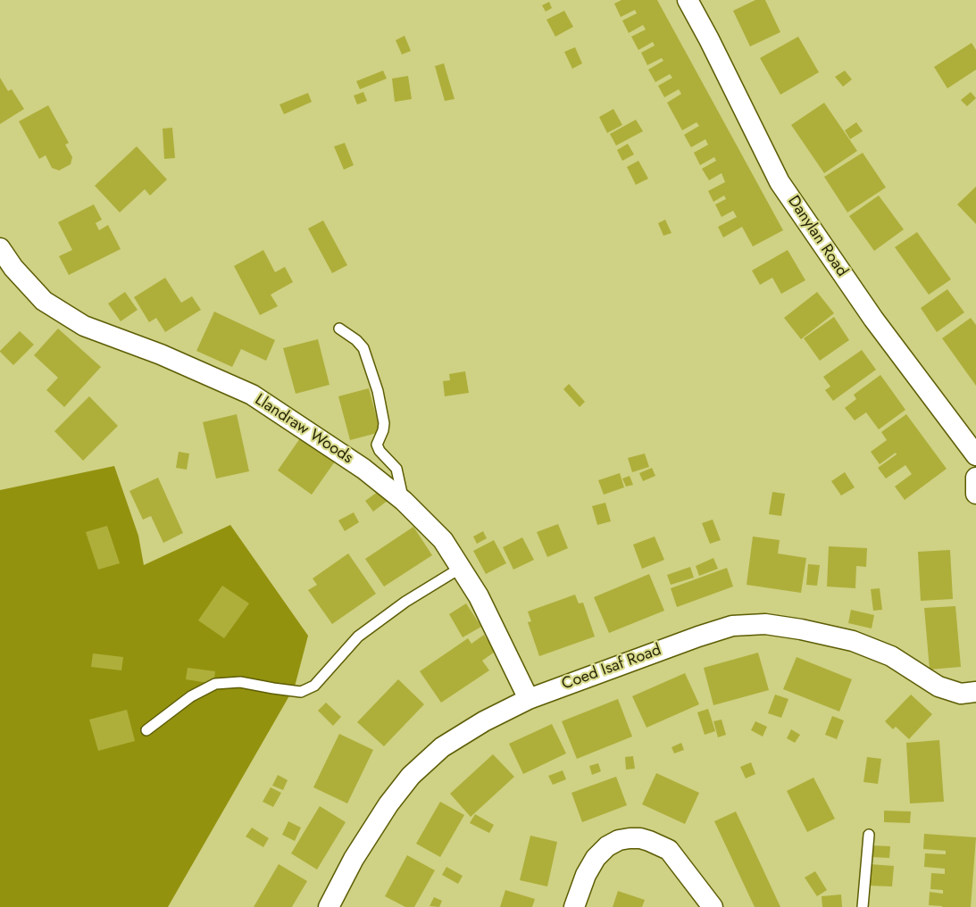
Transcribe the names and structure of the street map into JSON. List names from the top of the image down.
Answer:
{
  "streets": {
    "street": ["Danylan Road", "Llandraw Woods", "Coed Isaf Road"]
  },
  "crossings": [
    ["Llandraw Woods", "Coed Isaf Road"]
  ]
}
